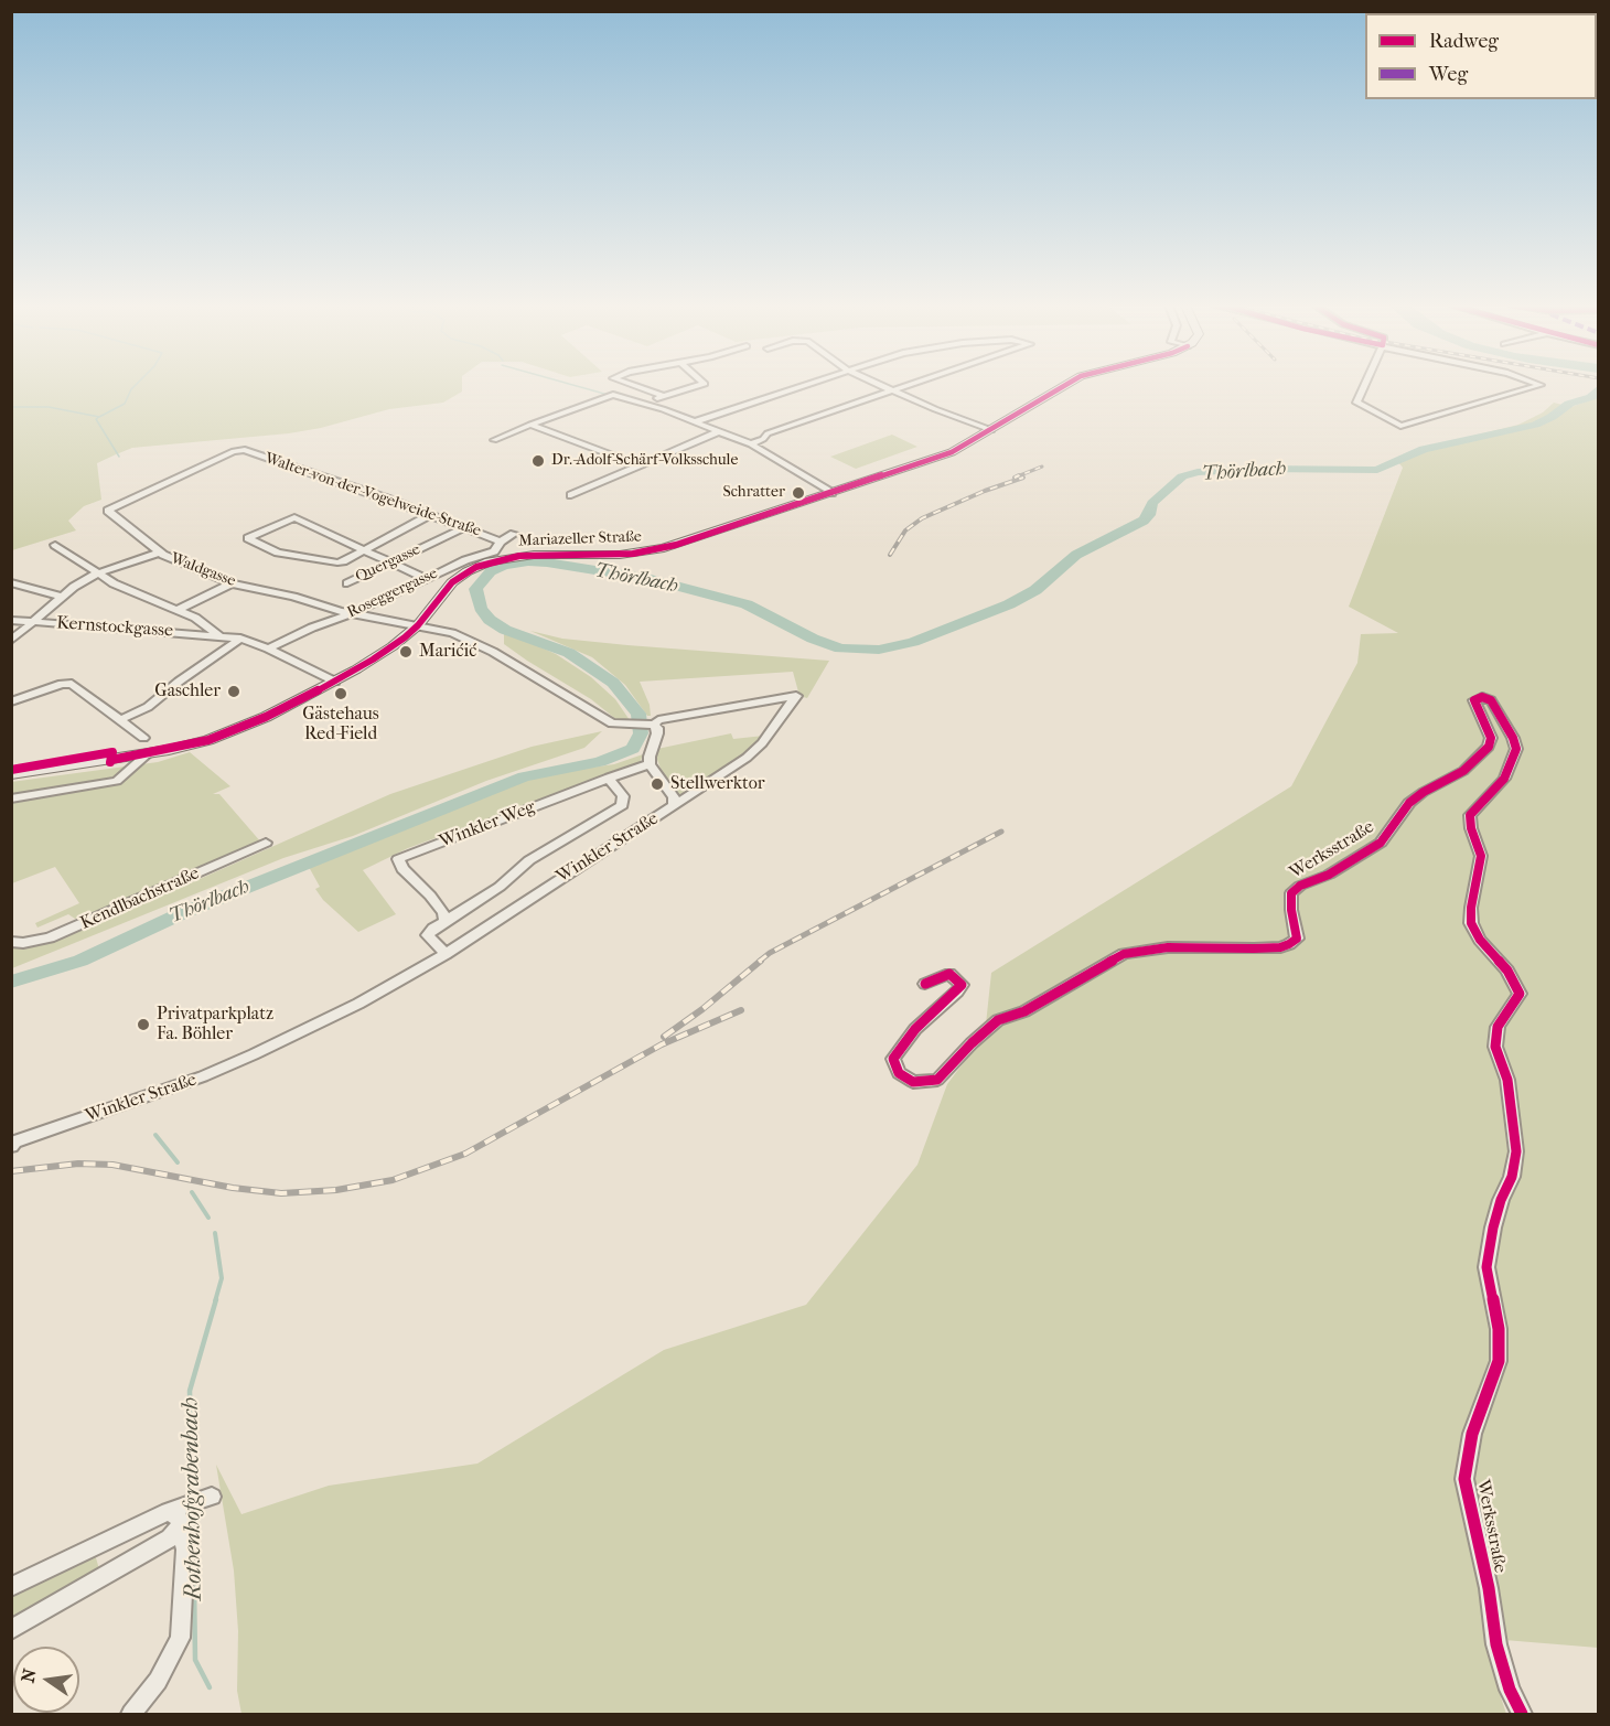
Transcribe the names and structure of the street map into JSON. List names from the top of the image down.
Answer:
{
  "streets": {
    "main road": ["Mariazeller Straße"],
    "street": [
      "Walter-von-der-Vogelweide-Straße",
      "Quergasse",
      "Waldgasse",
      "Roseggergasse",
      "Kernstockgasse",
      "Winkler Weg",
      "Winkler Straße",
      "Werksstraße",
      "Kendlbachstraße"
    ]
  },
  "crossings": [
    ["Walter-von-der-Vogelweide-Straße", "Quergasse"],
    ["Walter-von-der-Vogelweide-Straße", "Waldgasse"],
    ["Walter-von-der-Vogelweide-Straße", "Roseggergasse"],
    ["Mariazeller Straße", "Waldgasse"],
    ["Mariazeller Straße", "Kernstockgasse"],
    ["Waldgasse", "Roseggergasse"],
    ["Roseggergasse", "Kernstockgasse"],
    ["Winkler Weg", "Winkler Straße"]
  ],
  "water": ["Thörlbach", "Rothenhofgrabenbach"],
  "places": [
    "Dr.-Adolf-Schärf-Volksschule",
    "Schratter",
    "Marićić",
    "Gaschler",
    "Gästehaus Red-Field",
    "Stellwerktor",
    "Privatparkplatz Fa. Böhler"
  ],
  "legend": ["Radweg", "Weg"],
  "north": "left"
}
